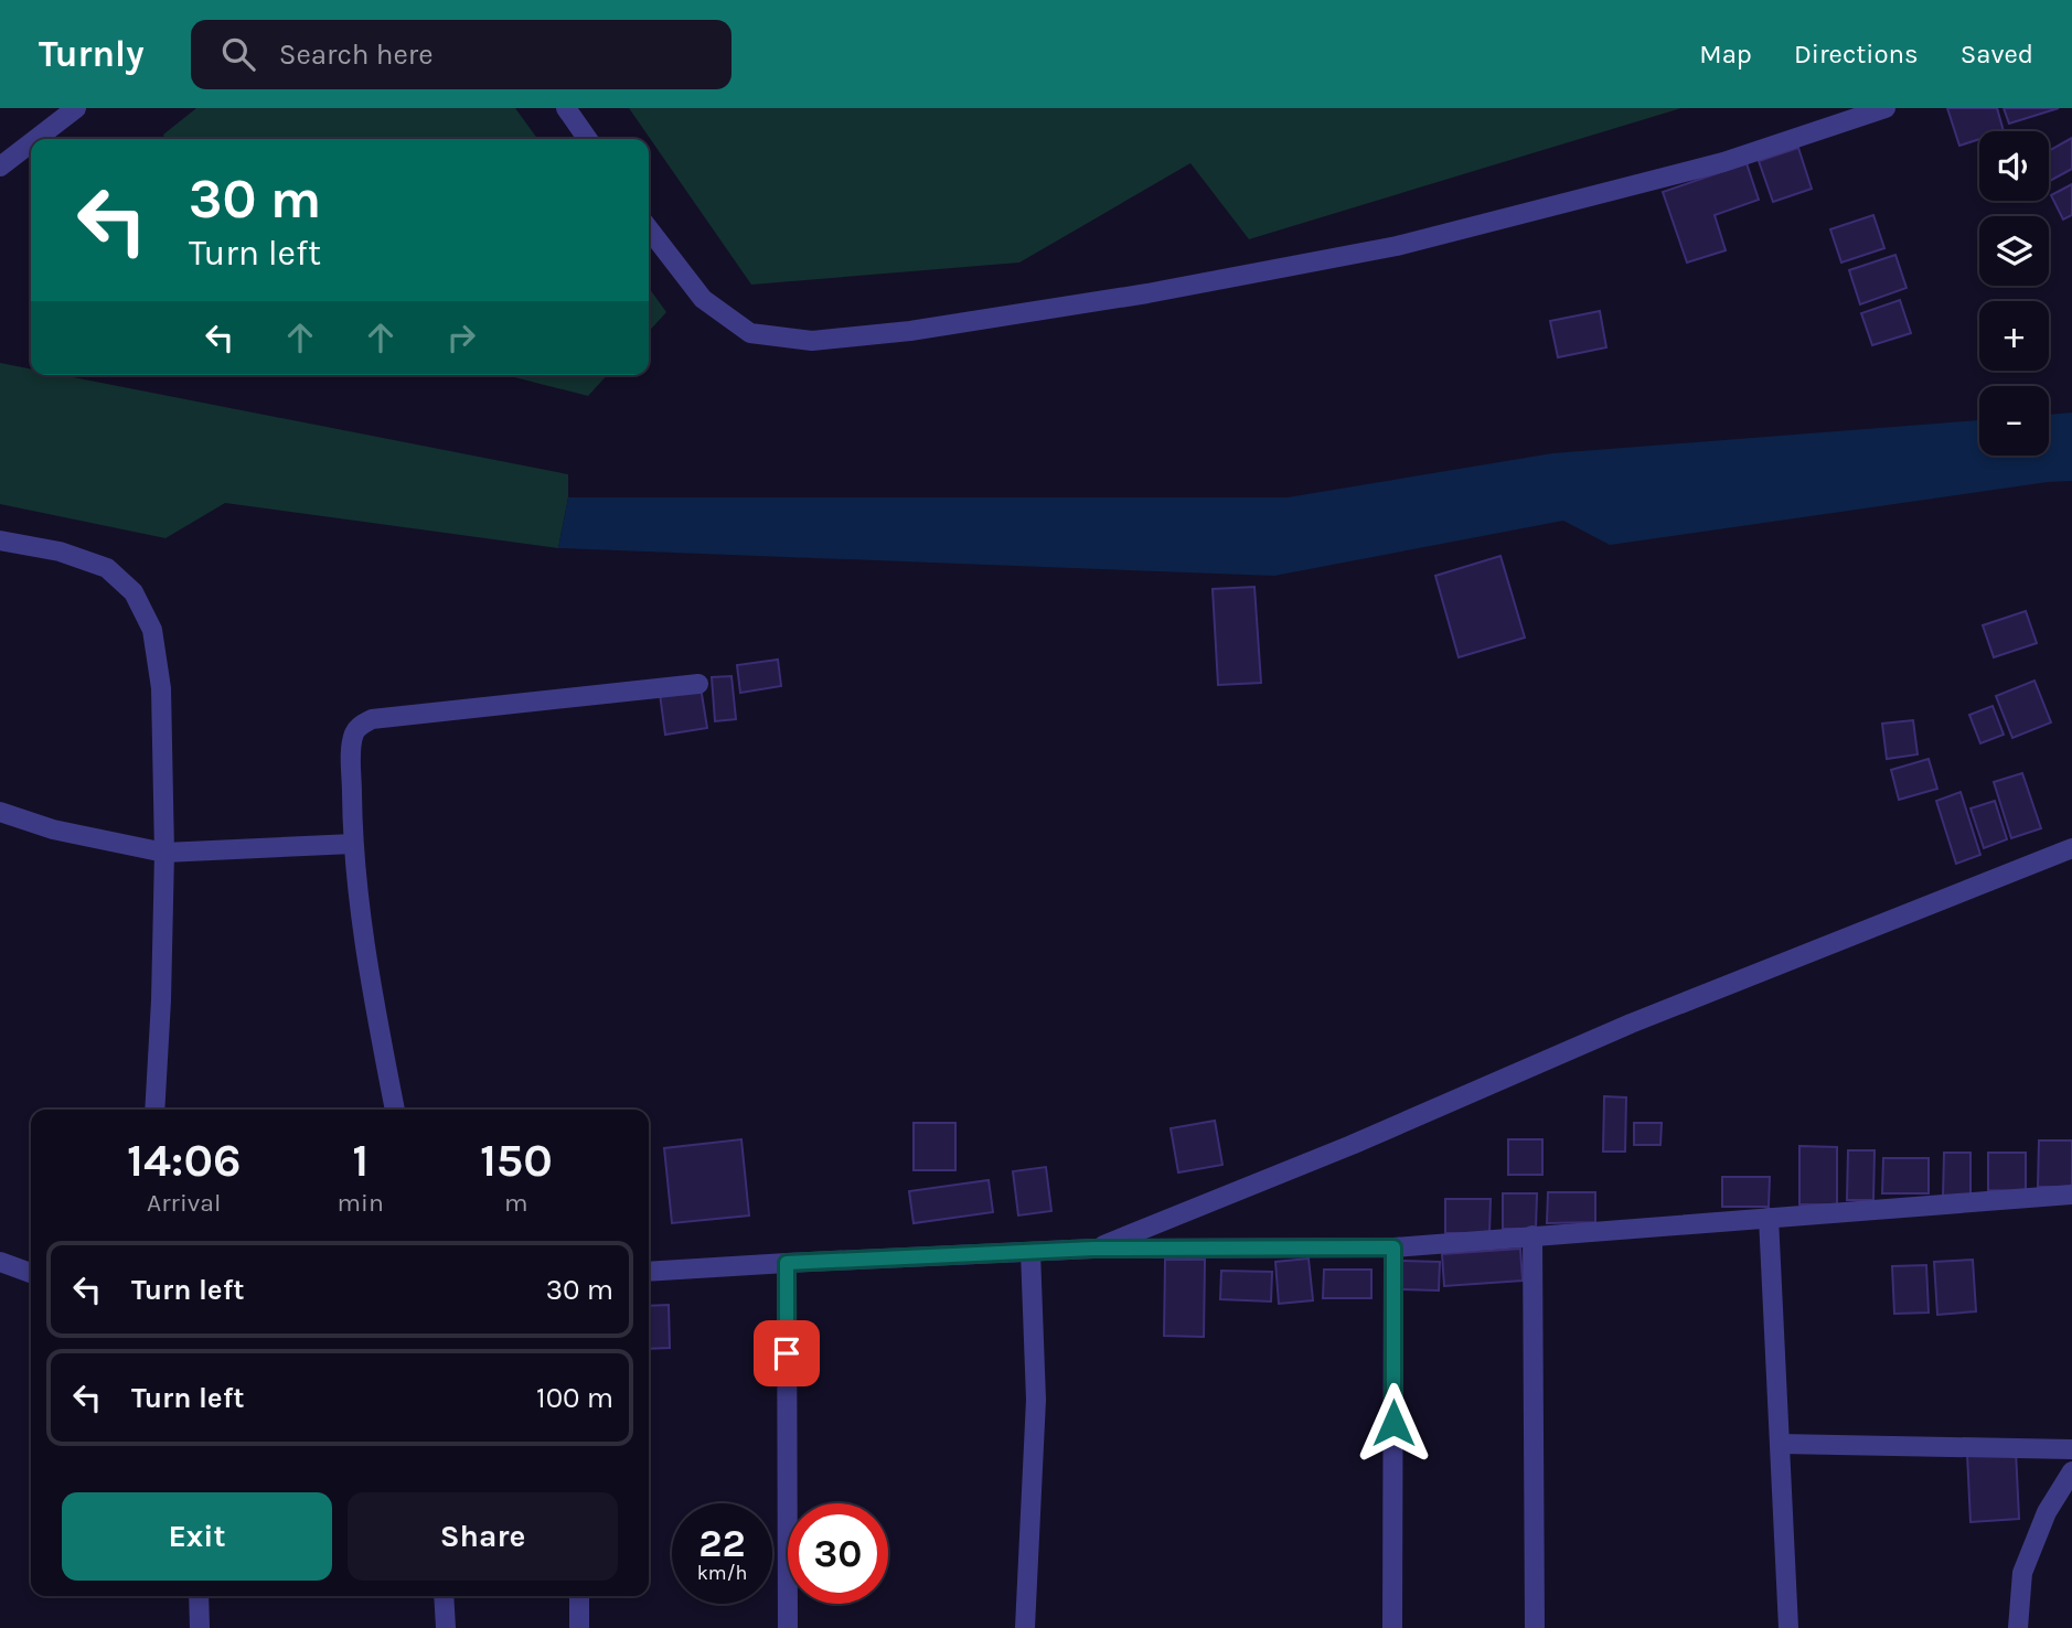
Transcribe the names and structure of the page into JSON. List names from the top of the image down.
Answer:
{
  "page": {
    "header": "Turnly",
    "search": "Search here",
    "nav": ["Map", "Directions", "Saved"],
    "map_buttons": ["+", "−"],
    "turn": ["30 m", "Turn left"],
    "eta": [
      "14:06",
      "Arrival",
      "1",
      "min",
      "150",
      "m"
    ],
    "list": [
      {
        "name": "Turn left",
        "value": "30 m"
      },
      {
        "name": "Turn left",
        "value": "100 m"
      }
    ],
    "buttons": ["Exit", "Share"],
    "speed": "22 km/h",
    "limit": "30"
  }
}
